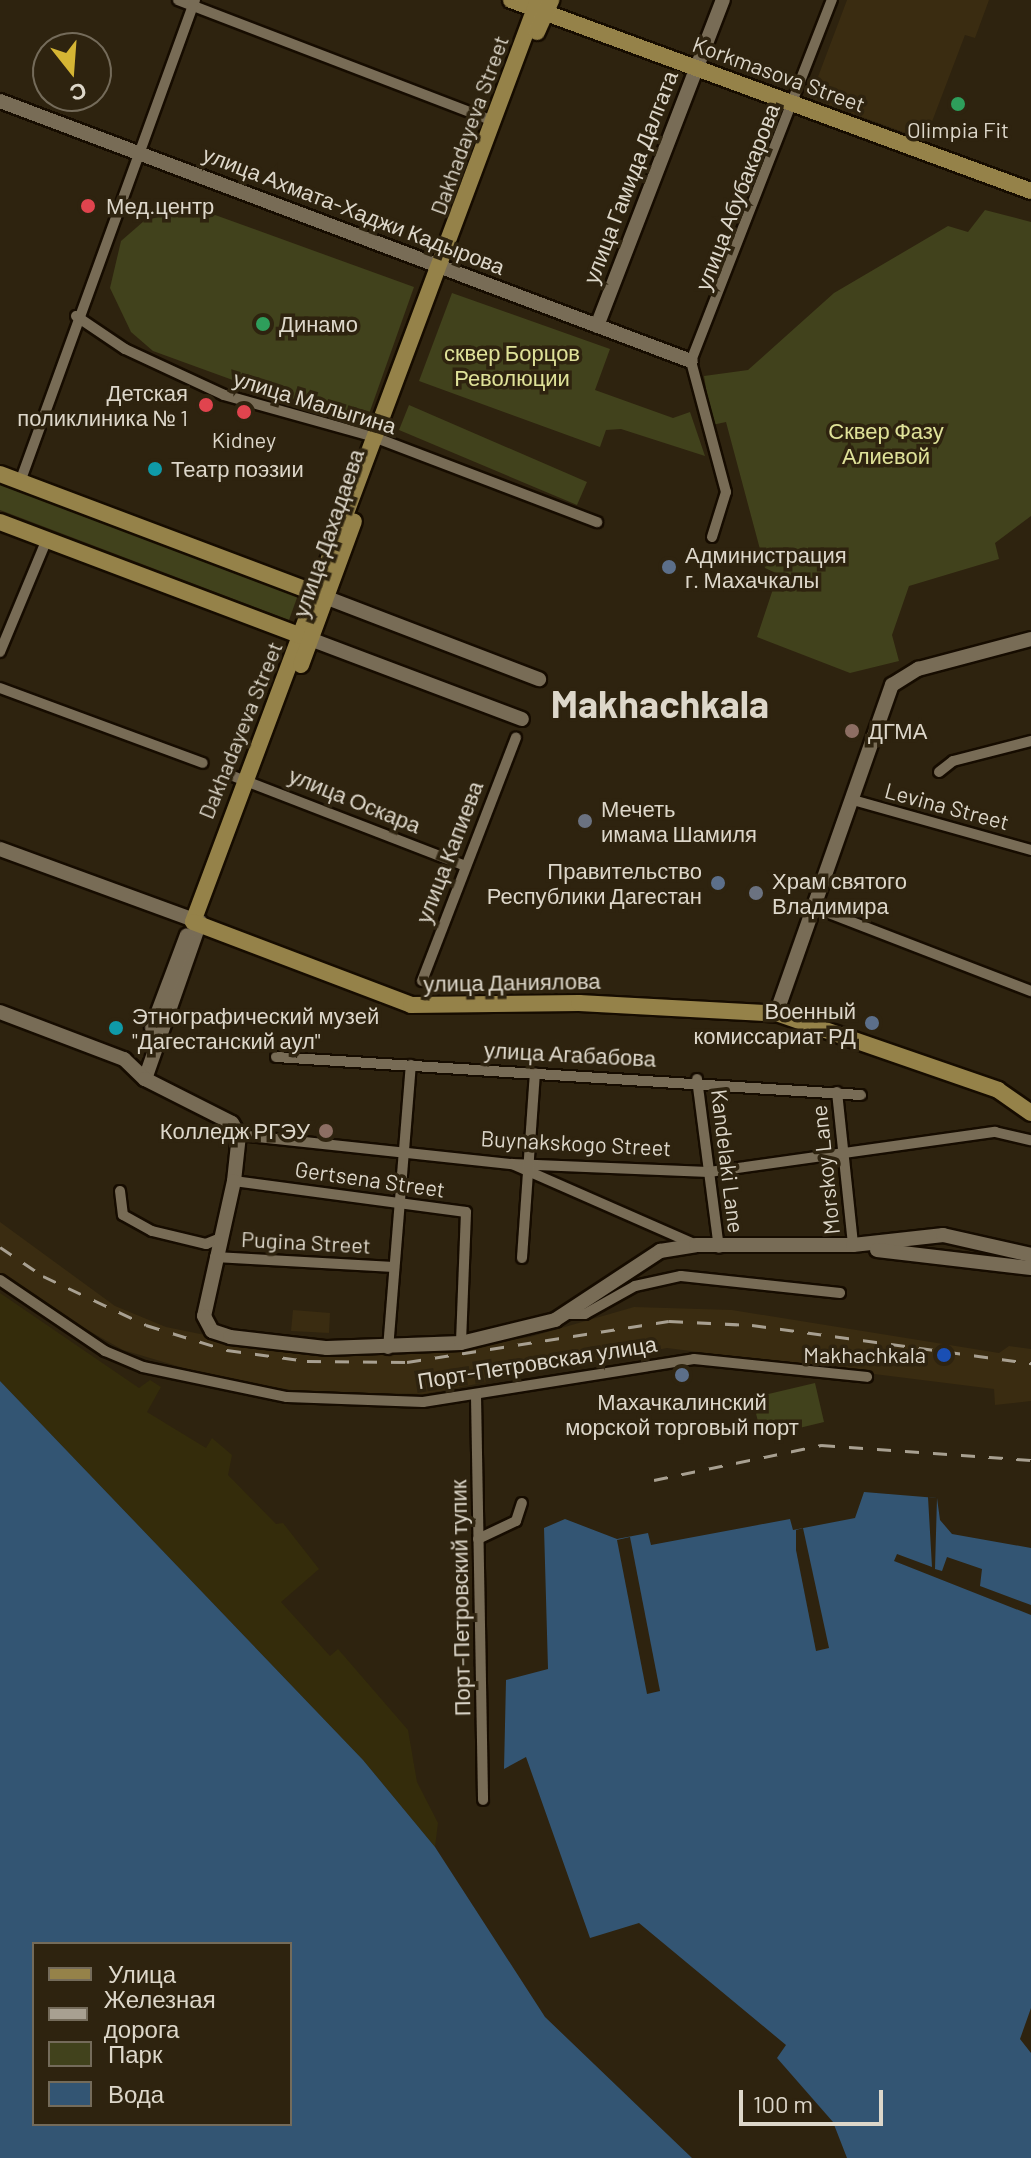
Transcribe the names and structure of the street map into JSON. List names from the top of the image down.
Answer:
{
  "streets": {
    "main road": [
      "Korkmasova Street",
      "Dakhadayeva Street",
      "улица Дахадаева",
      "улица Даниялова"
    ],
    "street": [
      "улица Гамида Далгата",
      "улица Абубакарова",
      "улица Ахмата-Хаджи Кадырова",
      "улица Малыгина",
      "улица Оскара",
      "Levina Street",
      "улица Капиева",
      "улица Агабабова",
      "Buynakskogo Street",
      "Kandelaki Lane",
      "Morskoy Lane",
      "Gertsena Street",
      "Pugina Street",
      "Порт-Петровская улица",
      "Порт-Петровский тупик"
    ]
  },
  "crossings": [
    ["Korkmasova Street", "Dakhadayeva Street"],
    ["Korkmasova Street", "улица Гамида Далгата"],
    ["Korkmasova Street", "улица Абубакарова"],
    ["Korkmasova Street", "улица Дахадаева"],
    ["Dakhadayeva Street", "улица Ахмата-Хаджи Кадырова"],
    ["Dakhadayeva Street", "улица Дахадаева"],
    ["улица Гамида Далгата", "улица Ахмата-Хаджи Кадырова"],
    ["улица Абубакарова", "улица Ахмата-Хаджи Кадырова"],
    ["улица Ахмата-Хаджи Кадырова", "улица Дахадаева"],
    ["улица Малыгина", "улица Дахадаева"],
    ["улица Дахадаева", "улица Оскара"],
    ["улица Дахадаева", "улица Даниялова"],
    ["улица Оскара", "улица Капиева"],
    ["улица Агабабова", "Kandelaki Lane"],
    ["улица Агабабова", "Morskoy Lane"],
    ["Buynakskogo Street", "Kandelaki Lane"],
    ["Buynakskogo Street", "Morskoy Lane"],
    ["Порт-Петровская улица", "Порт-Петровский тупик"]
  ],
  "districts": ["Makhachkala"],
  "parks": ["сквер Борцов Революции", "Сквер Фазу Алиевой"],
  "places": [
    "Olimpia Fit",
    "Мед.центр",
    "Динамо",
    "Детская поликлиника № 1",
    "Kidney",
    "Театр поэзии",
    "Администрация г. Махачкалы",
    "ДГМА",
    "Мечеть имама Шамиля",
    "Правительство Республики Дагестан",
    "Храм святого Владимира",
    "Военный комиссариат РД",
    "Этнографический музей \"Дагестанский аул\"",
    "Колледж РГЭУ",
    "Makhachkala",
    "Махачкалинский морской торговый порт"
  ],
  "legend": [
    "Улица",
    "Железная дорога",
    "Парк",
    "Вода"
  ],
  "scale_bar": "100 m",
  "north": "bottom"
}
